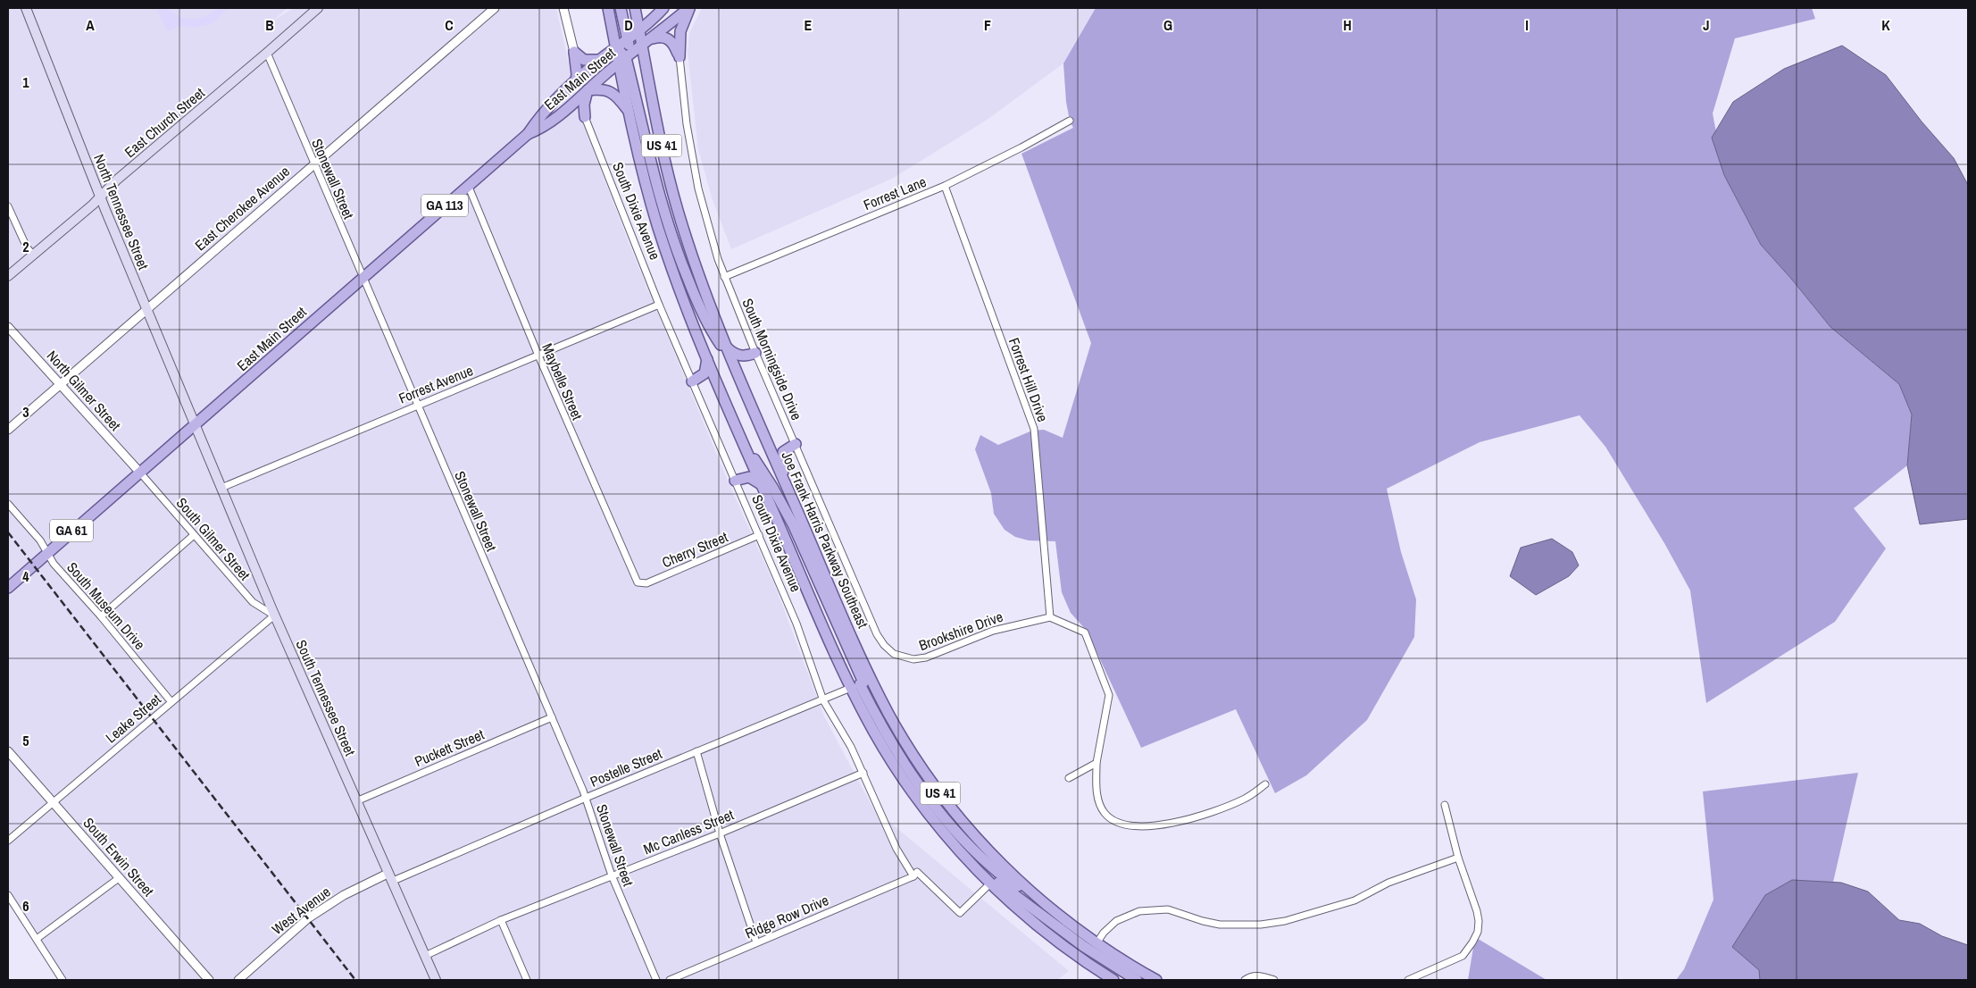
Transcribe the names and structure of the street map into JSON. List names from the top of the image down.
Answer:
{
  "streets": {
    "main road": [
      "East Main Street",
      "East Church Street",
      "US 41",
      "GA 113",
      "North Tennessee Street",
      "GA 61",
      "Joe Frank Harris Parkway Southeast",
      "South Tennessee Street"
    ],
    "street": [
      "Stonewall Street",
      "Forrest Lane",
      "East Cherokee Avenue",
      "South Dixie Avenue",
      "South Morningside Drive",
      "Forrest Hill Drive",
      "Maybelle Street",
      "Forrest Avenue",
      "North Gilmer Street",
      "South Gilmer Street",
      "Cherry Street",
      "South Museum Drive",
      "Brookshire Drive",
      "Leake Street",
      "Puckett Street",
      "Postelle Street",
      "Mc Canless Street",
      "South Erwin Street",
      "West Avenue",
      "Ridge Row Drive"
    ]
  },
  "crossings": [
    ["East Main Street", "Stonewall Street"],
    ["East Main Street", "North Tennessee Street"],
    ["East Main Street", "Maybelle Street"],
    ["East Main Street", "North Gilmer Street"],
    ["East Main Street", "South Gilmer Street"],
    ["East Main Street", "Joe Frank Harris Parkway Southeast"],
    ["East Main Street", "South Museum Drive"],
    ["East Main Street", "South Tennessee Street"],
    ["East Church Street", "Stonewall Street"],
    ["East Church Street", "North Tennessee Street"],
    ["Stonewall Street", "East Cherokee Avenue"],
    ["Stonewall Street", "Forrest Avenue"],
    ["Stonewall Street", "Puckett Street"],
    ["Stonewall Street", "Postelle Street"],
    ["Stonewall Street", "Mc Canless Street"],
    ["Forrest Lane", "South Morningside Drive"],
    ["Forrest Lane", "Forrest Hill Drive"],
    ["East Cherokee Avenue", "North Tennessee Street"],
    ["East Cherokee Avenue", "North Gilmer Street"],
    ["South Dixie Avenue", "Forrest Avenue"],
    ["South Dixie Avenue", "Cherry Street"],
    ["South Dixie Avenue", "Postelle Street"],
    ["South Dixie Avenue", "Mc Canless Street"],
    ["South Dixie Avenue", "Ridge Row Drive"],
    ["North Tennessee Street", "South Tennessee Street"],
    ["South Morningside Drive", "Brookshire Drive"],
    ["Forrest Hill Drive", "Brookshire Drive"],
    ["Maybelle Street", "Forrest Avenue"],
    ["Maybelle Street", "Cherry Street"],
    ["Forrest Avenue", "South Tennessee Street"],
    ["North Gilmer Street", "South Gilmer Street"],
    ["South Gilmer Street", "South Tennessee Street"],
    ["South Gilmer Street", "Leake Street"],
    ["Joe Frank Harris Parkway Southeast", "Postelle Street"],
    ["South Museum Drive", "Leake Street"],
    ["South Tennessee Street", "Leake Street"],
    ["South Tennessee Street", "Puckett Street"],
    ["South Tennessee Street", "Postelle Street"],
    ["South Tennessee Street", "Mc Canless Street"],
    ["South Tennessee Street", "West Avenue"],
    ["Leake Street", "South Erwin Street"],
    ["Postelle Street", "West Avenue"]
  ],
  "grid": {
    "columns": [
      "A",
      "B",
      "C",
      "D",
      "E",
      "F",
      "G",
      "H",
      "I",
      "J",
      "K"
    ],
    "rows": [
      "1",
      "2",
      "3",
      "4",
      "5",
      "6"
    ]
  }
}
